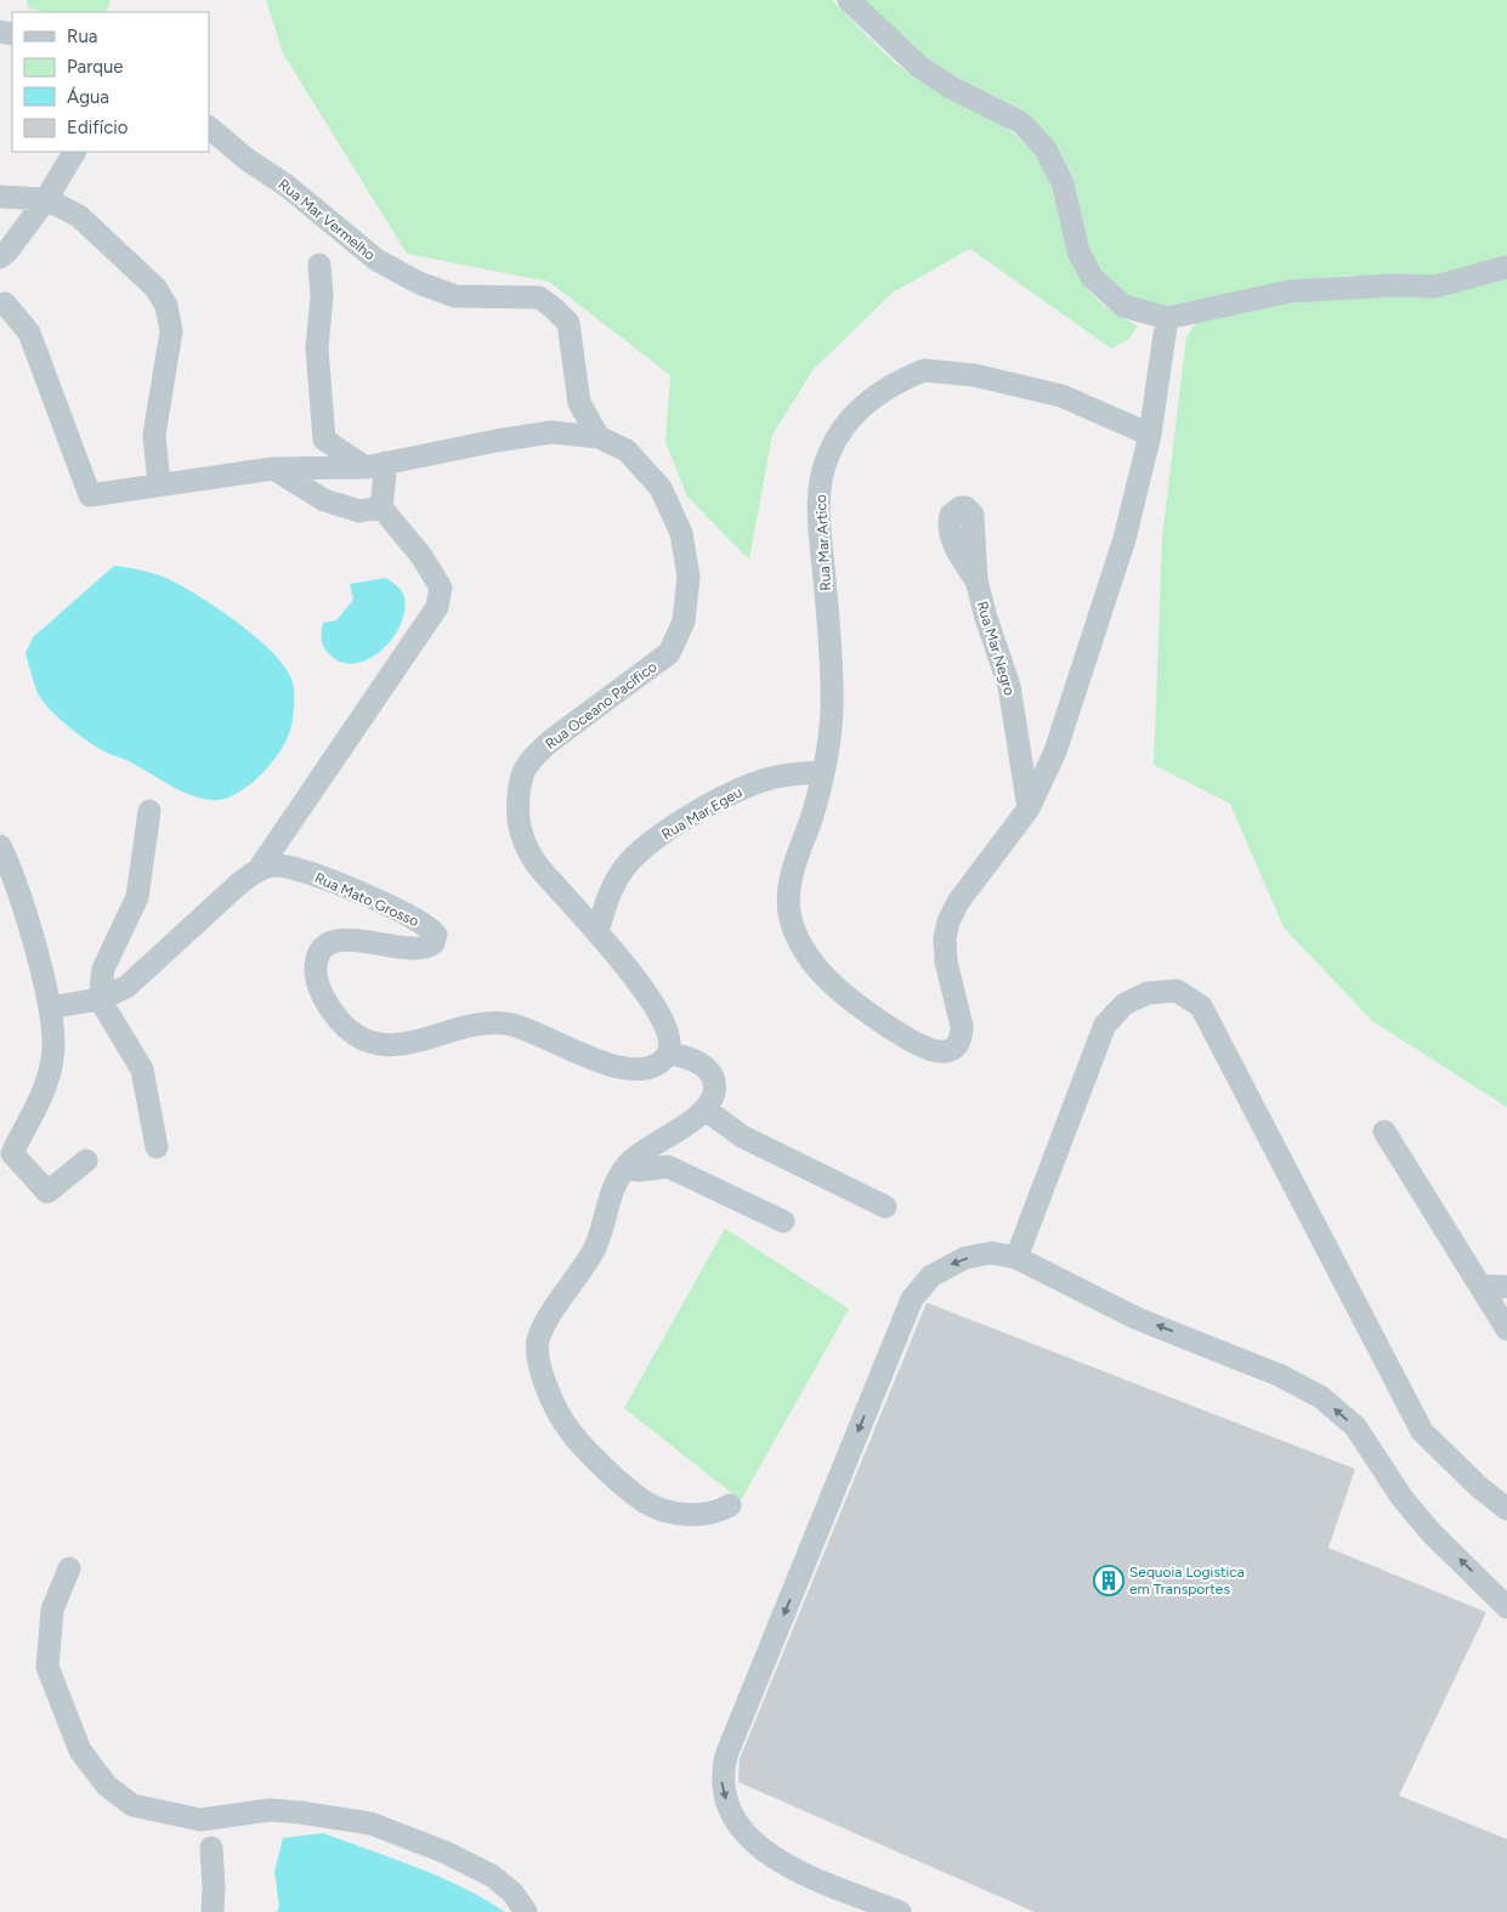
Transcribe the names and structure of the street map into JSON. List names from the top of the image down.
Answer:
{
  "streets": {
    "street": [
      "Rua Mar Vermelho",
      "Rua Mar Artico",
      "Rua Mar Negro",
      "Rua Oceano Pacífico",
      "Rua Mar Egeu",
      "Rua Mato Grosso"
    ]
  },
  "crossings": [
    ["Rua Mar Vermelho", "Rua Oceano Pacífico"],
    ["Rua Mar Artico", "Rua Mar Negro"],
    ["Rua Mar Artico", "Rua Mar Egeu"],
    ["Rua Oceano Pacífico", "Rua Mar Egeu"],
    ["Rua Oceano Pacífico", "Rua Mato Grosso"]
  ],
  "places": {
    "building": ["Sequoia Logistica em Transportes"]
  },
  "legend": [
    "Rua",
    "Parque",
    "Água",
    "Edifício"
  ]
}
